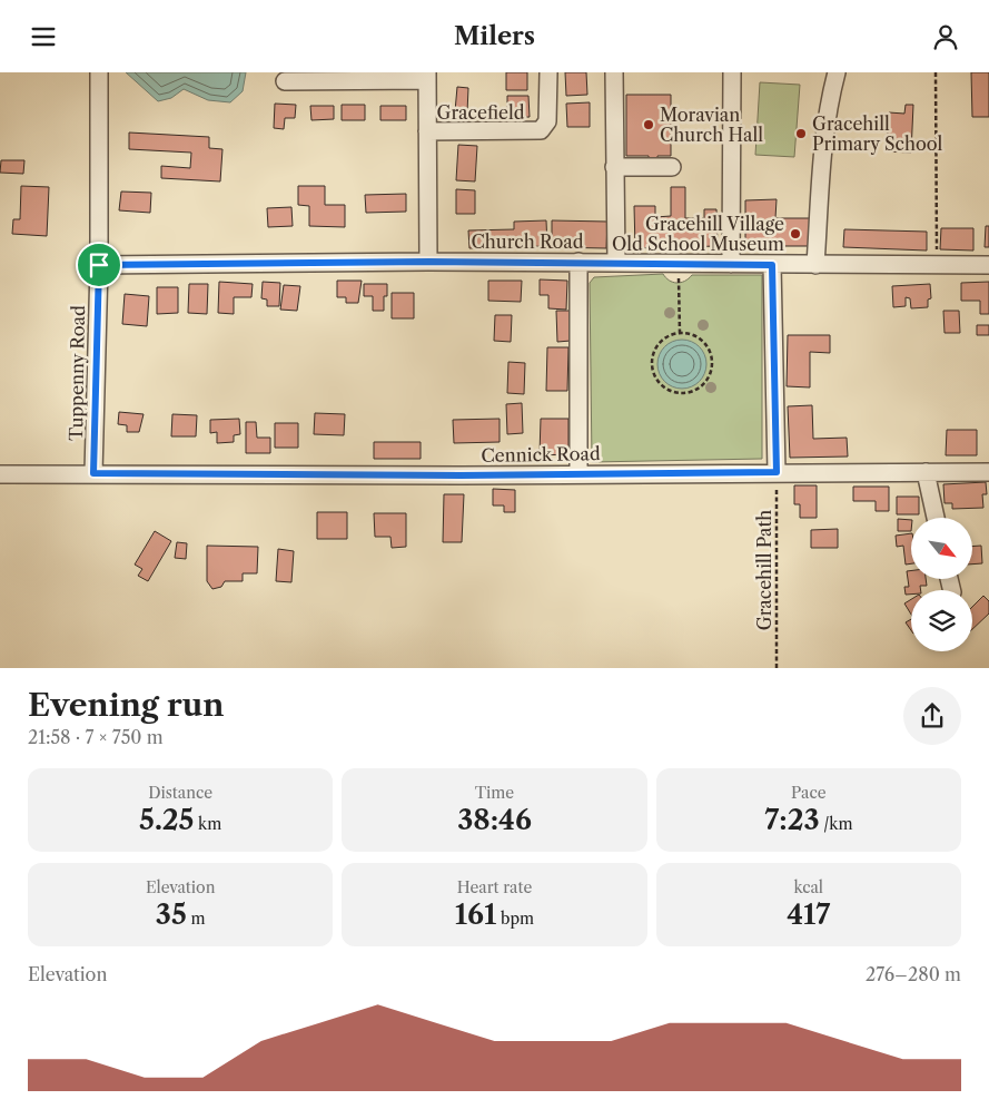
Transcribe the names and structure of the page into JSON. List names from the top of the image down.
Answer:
{
  "streets": {
    "street": [
      "Gracefield",
      "Church Road",
      "Tuppenny Road",
      "Cennick Road"
    ],
    "path": ["Gracehill Path"]
  },
  "crossings": [
    ["Gracefield", "Church Road"],
    ["Church Road", "Tuppenny Road"],
    ["Tuppenny Road", "Cennick Road"],
    ["Cennick Road", "Gracehill Path"]
  ],
  "places": ["Moravian Church Hall", "Gracehill Primary School", "Gracehill Village Old School Museum"],
  "north": "bottom right",
  "page": {
    "header": "Milers",
    "heading": ["Evening run", "21:58 · 7 × 750 m"],
    "stats": [
      ["Distance", "5.25 km"],
      ["Time", "38:46"],
      ["Pace", "7:23 /km"],
      ["Elevation", "35 m"],
      ["Heart rate", "161 bpm"],
      ["kcal", "417"]
    ],
    "chart": ["Elevation", "276–280 m"]
  }
}
